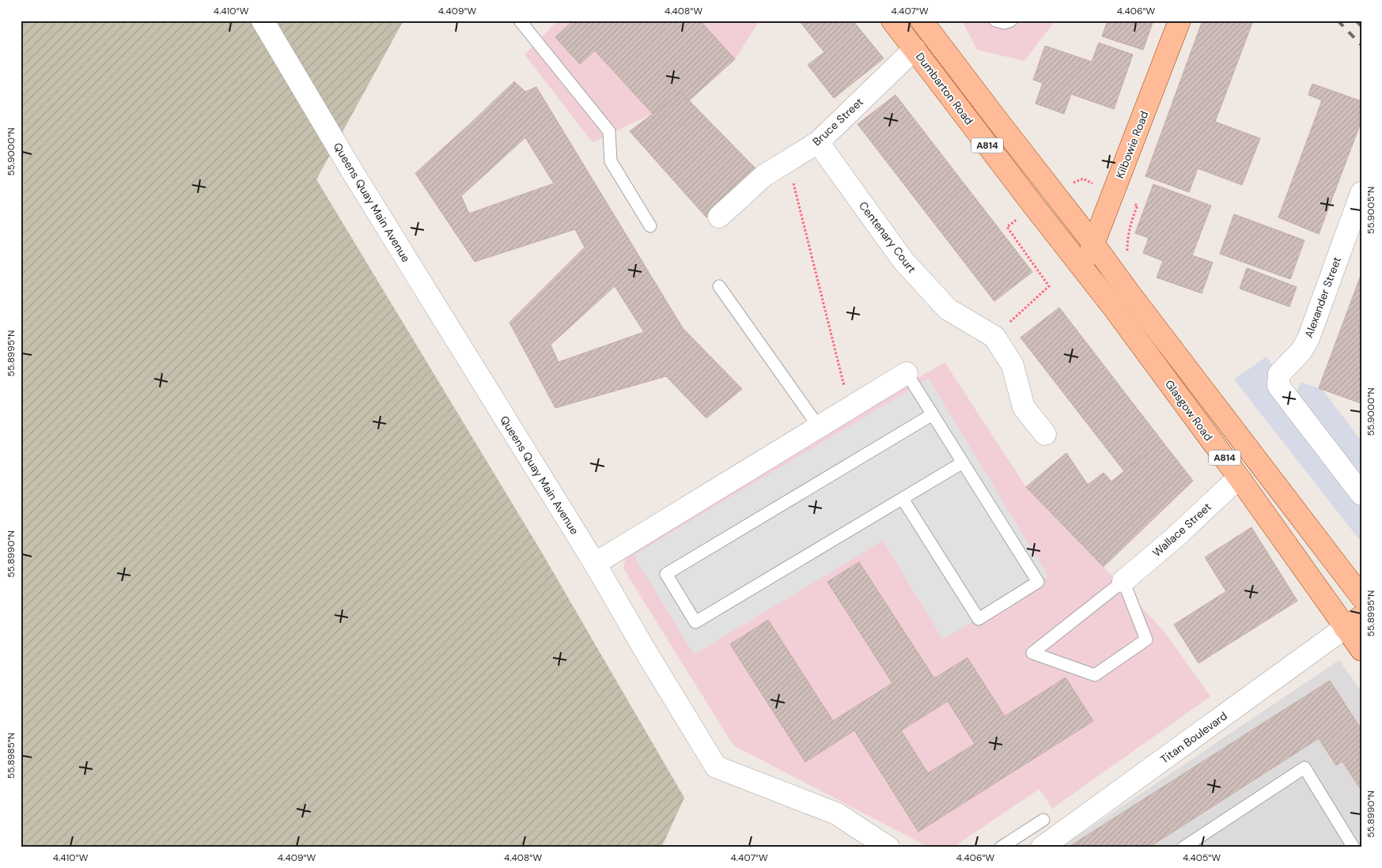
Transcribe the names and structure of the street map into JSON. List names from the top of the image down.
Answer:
{
  "streets": {
    "main road": [
      "Dumbarton Road",
      "Kilbowie Road",
      "A814",
      "Glasgow Road"
    ],
    "street": [
      "Bruce Street",
      "Queens Quay Main Avenue",
      "Centenary Court",
      "Alexander Street",
      "Wallace Street",
      "Titan Boulevard"
    ]
  },
  "crossings": [
    ["Dumbarton Road", "Bruce Street"],
    ["Dumbarton Road", "Kilbowie Road"],
    ["Dumbarton Road", "Glasgow Road"],
    ["Bruce Street", "Centenary Court"],
    ["Kilbowie Road", "Glasgow Road"],
    ["Glasgow Road", "Wallace Street"],
    ["Glasgow Road", "Titan Boulevard"]
  ],
  "coordinates": [
    "4.410°W",
    "4.409°W",
    "4.408°W",
    "4.407°W",
    "4.406°W",
    "55.9000°N",
    "55.9005°N",
    "55.8995°N",
    "55.8990°N",
    "55.8985°N",
    "4.405°W"
  ]
}
